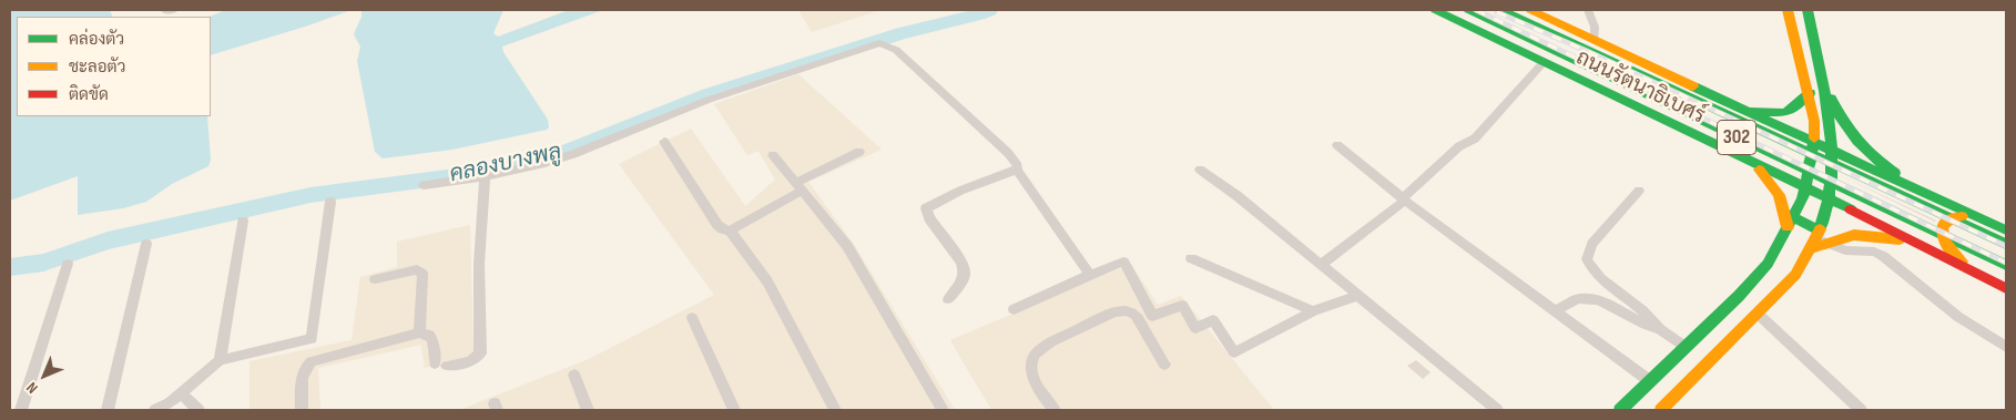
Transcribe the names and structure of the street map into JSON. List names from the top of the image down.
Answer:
{
  "streets": {
    "main road": ["ถนนรัตนาธิเบศร์", "302"]
  },
  "water": ["คลองบางพลู"],
  "legend": ["คล่องตัว", "ชะลอตัว", "ติดขัด"],
  "north": "bottom left"
}
